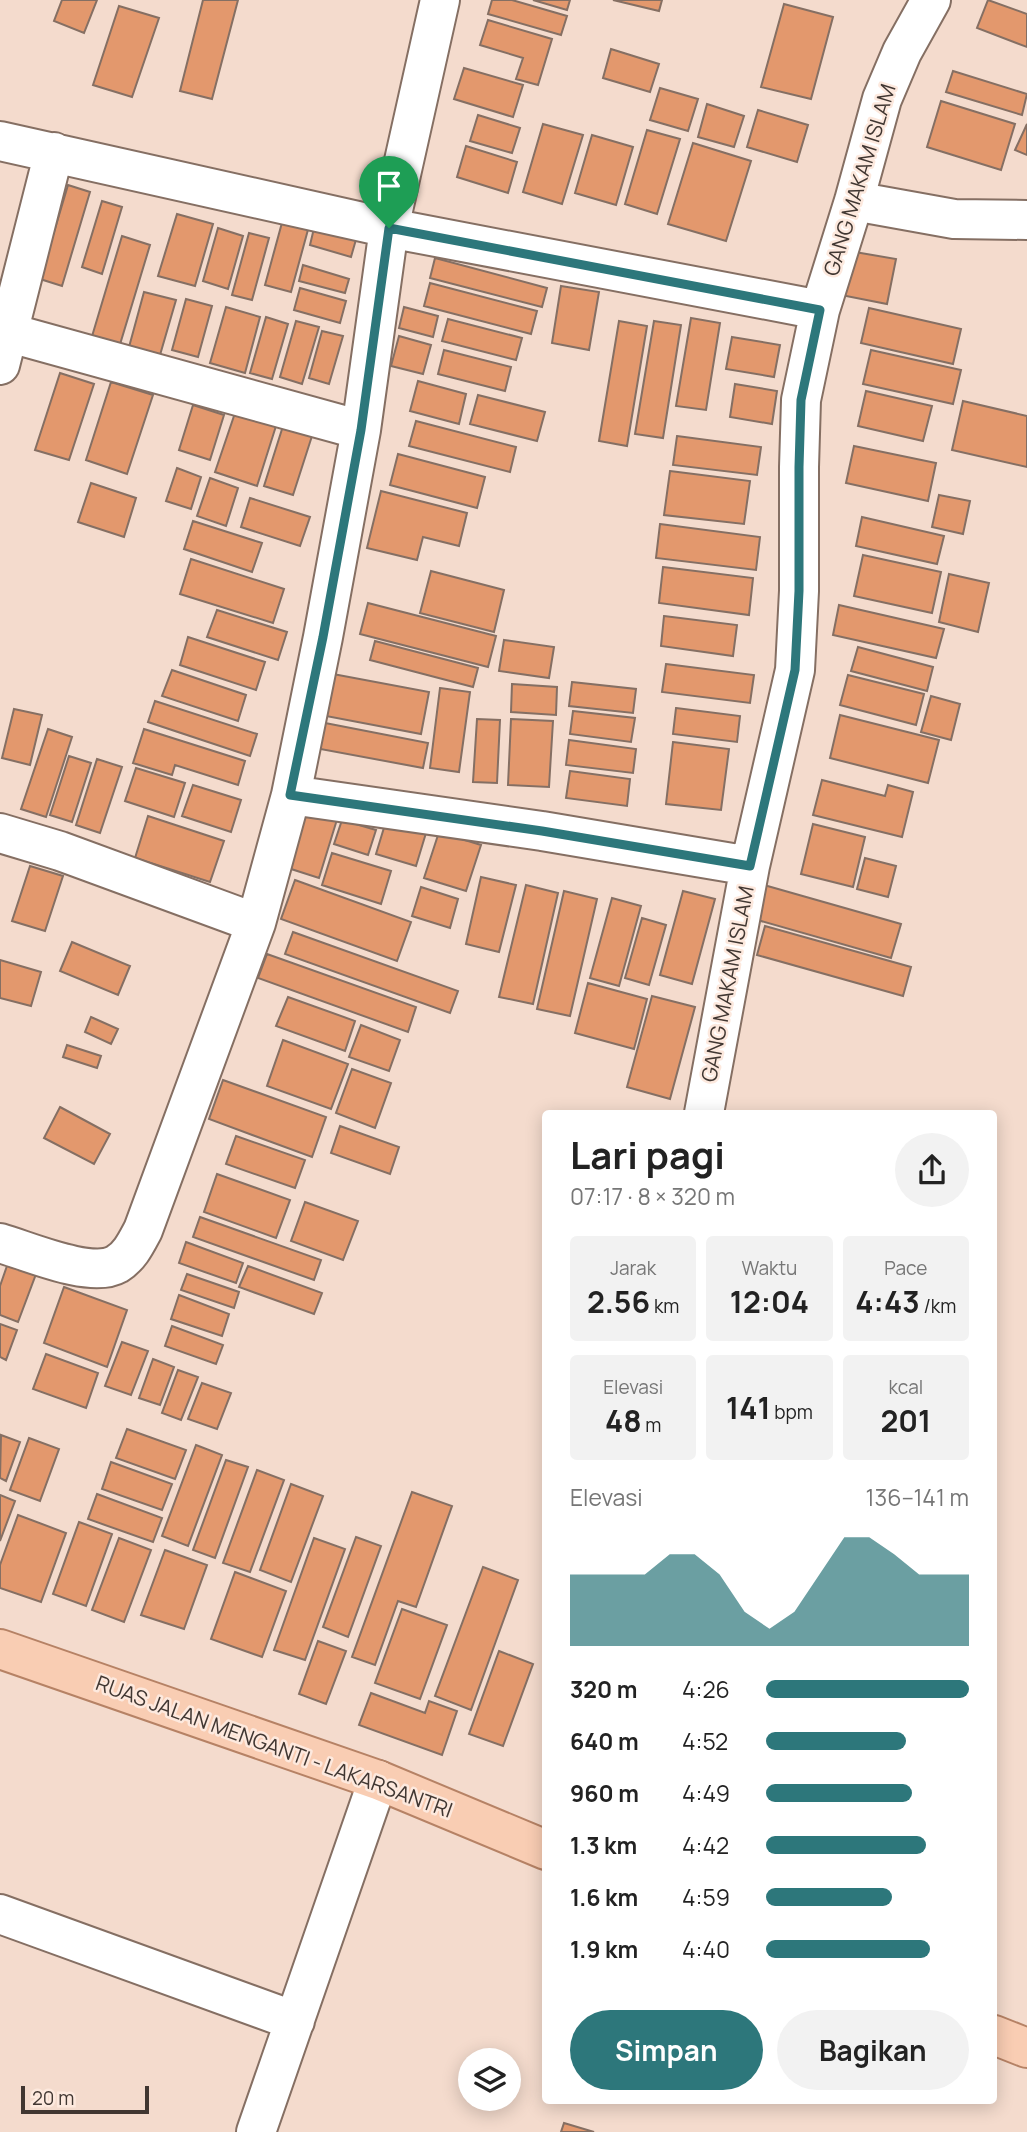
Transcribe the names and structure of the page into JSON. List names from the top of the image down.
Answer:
{
  "streets": {
    "main road": ["RUAS JALAN MENGANTI - LAKARSANTRI"],
    "street": ["GANG MAKAM ISLAM"]
  },
  "scale_bar": "20 m",
  "page": {
    "heading": ["Lari pagi", "07:17 · 8 × 320 m"],
    "stats": [
      ["Jarak", "2.56 km"],
      ["Waktu", "12:04"],
      ["Pace", "4:43 /km"],
      ["Elevasi", "48 m"],
      ["141 bpm"],
      ["kcal", "201"]
    ],
    "chart": ["Elevasi", "136–141 m"],
    "list": [
      {
        "name": "320 m",
        "note": "4:26"
      },
      {
        "name": "640 m",
        "note": "4:52"
      },
      {
        "name": "960 m",
        "note": "4:49"
      },
      {
        "name": "1.3 km",
        "note": "4:42"
      },
      {
        "name": "1.6 km",
        "note": "4:59"
      },
      {
        "name": "1.9 km",
        "note": "4:40"
      }
    ],
    "buttons": ["Simpan", "Bagikan"],
    "scale": "20 m"
  }
}
